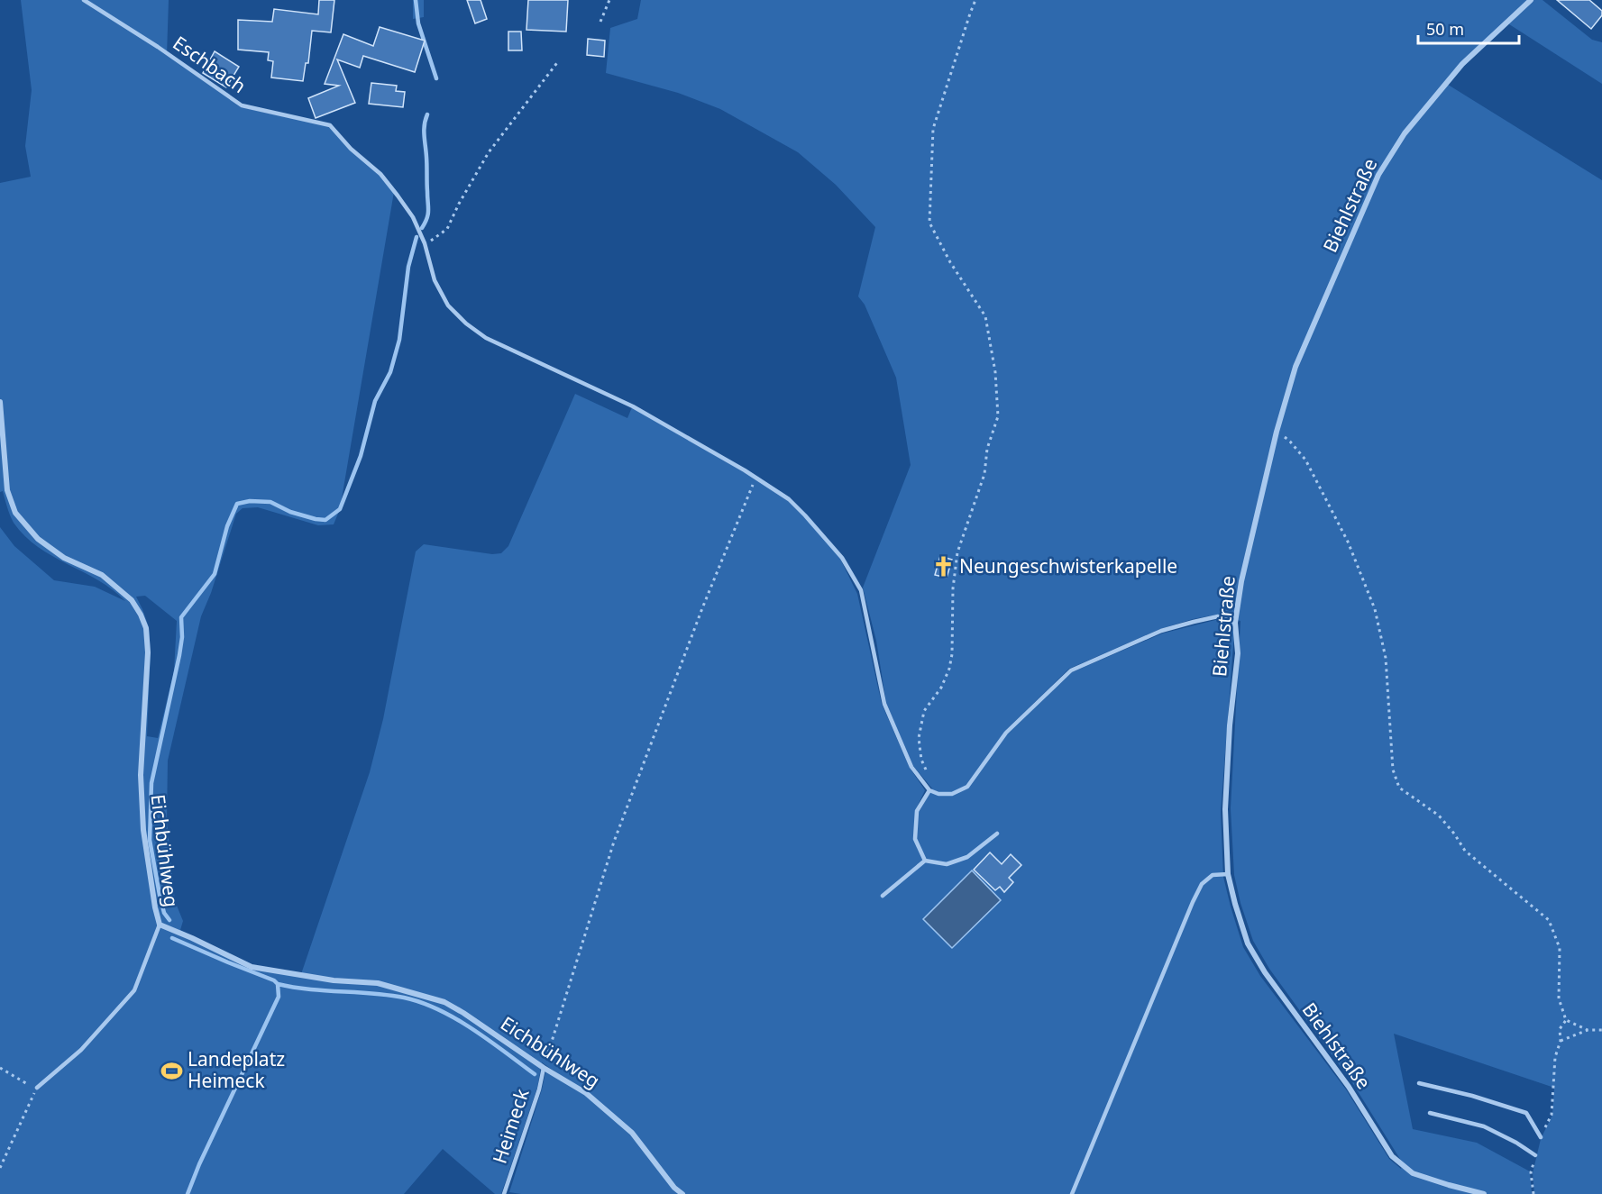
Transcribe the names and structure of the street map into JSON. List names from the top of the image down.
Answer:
{
  "streets": {
    "street": ["Biehlstraße", "Eichbühlweg"],
    "lane": ["Eschbach", "Heimeck"]
  },
  "crossings": [
    ["Eichbühlweg", "Heimeck"]
  ],
  "places": {
    "church": ["Neungeschwisterkapelle"],
    "sports": ["Landeplatz Heimeck"]
  },
  "scale_bar": "50 m"
}
